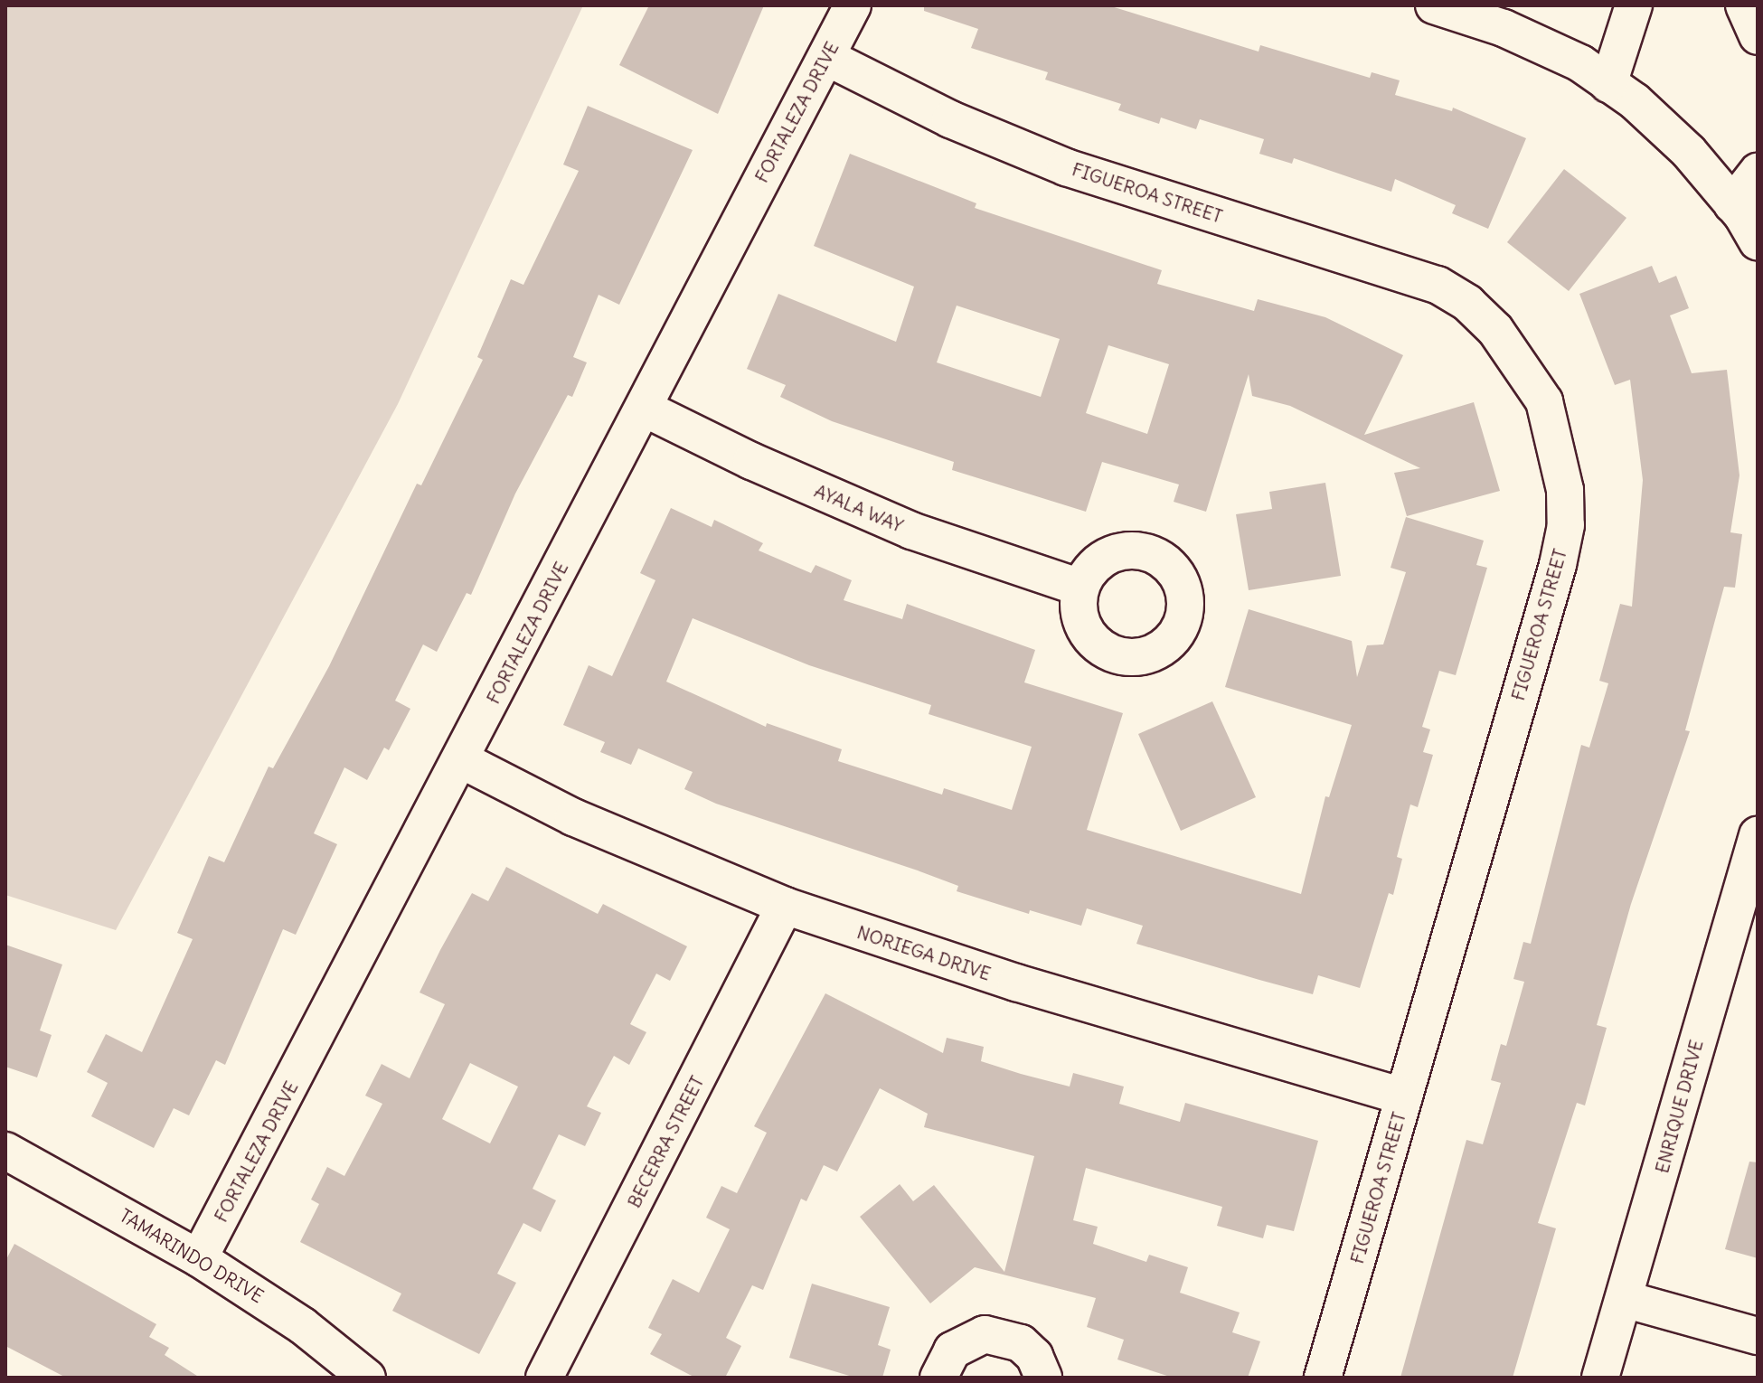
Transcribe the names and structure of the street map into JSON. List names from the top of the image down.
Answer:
{
  "streets": {
    "street": [
      "FORTALEZA DRIVE",
      "FIGUEROA STREET",
      "AYALA WAY",
      "NORIEGA DRIVE",
      "ENRIQUE DRIVE",
      "BECERRA STREET",
      "TAMARINDO DRIVE"
    ]
  },
  "crossings": [
    ["FORTALEZA DRIVE", "FIGUEROA STREET"],
    ["FORTALEZA DRIVE", "AYALA WAY"],
    ["FORTALEZA DRIVE", "NORIEGA DRIVE"],
    ["FORTALEZA DRIVE", "TAMARINDO DRIVE"],
    ["FIGUEROA STREET", "NORIEGA DRIVE"],
    ["NORIEGA DRIVE", "BECERRA STREET"]
  ]
}
